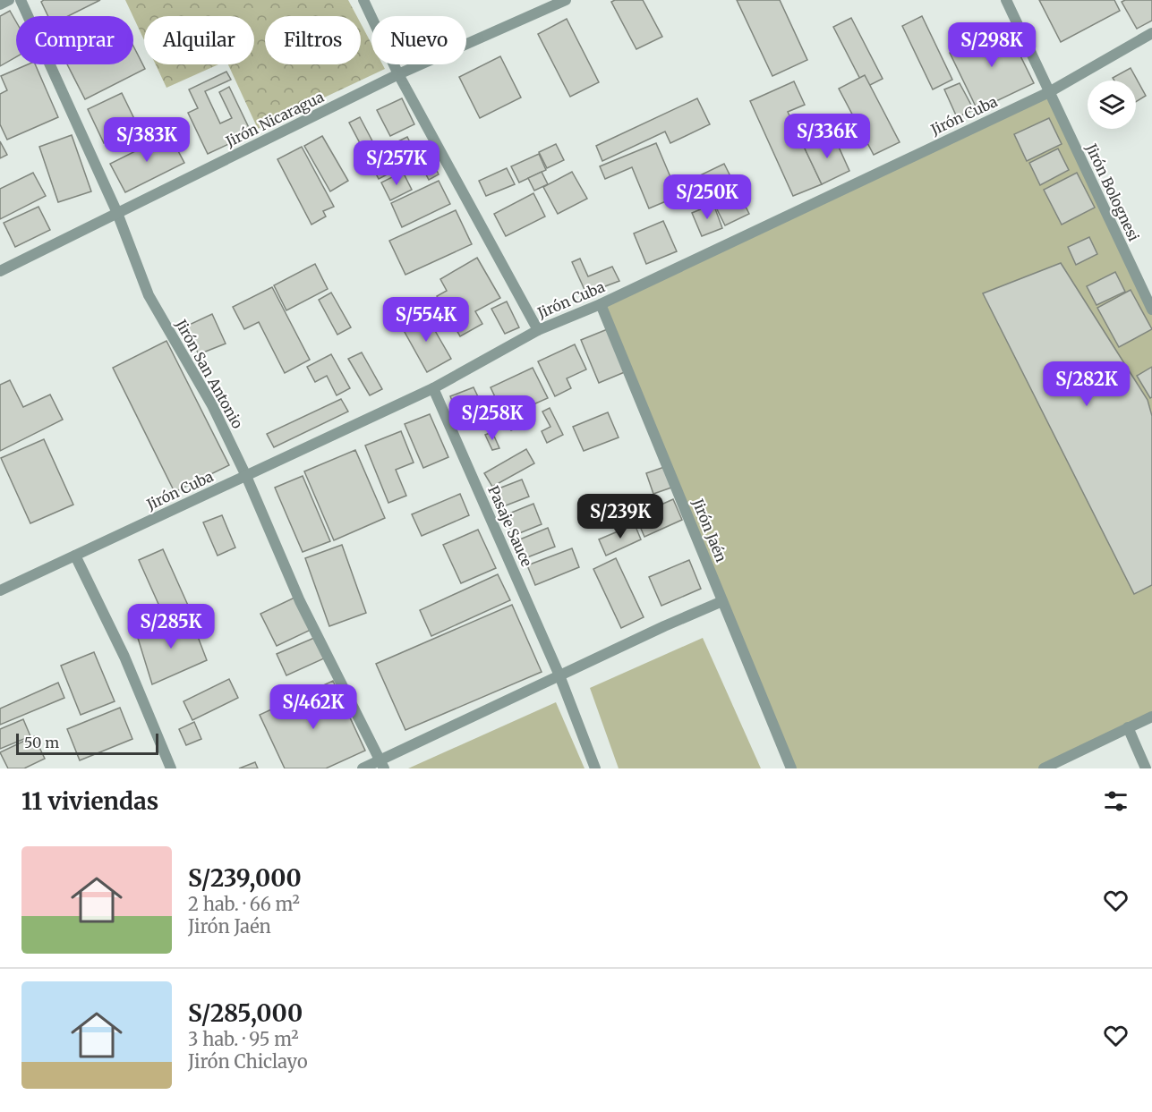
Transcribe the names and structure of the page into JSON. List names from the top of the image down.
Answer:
{
  "streets": {
    "street": [
      "Jirón Cuba",
      "Jirón Nicaragua",
      "Jirón Bolognesi",
      "Jirón San Antonio",
      "Pasaje Sauce",
      "Jirón Jaén"
    ]
  },
  "crossings": [
    ["Jirón Cuba", "Jirón Bolognesi"],
    ["Jirón Cuba", "Jirón San Antonio"],
    ["Jirón Cuba", "Pasaje Sauce"],
    ["Jirón Cuba", "Jirón Jaén"],
    ["Jirón Nicaragua", "Jirón San Antonio"]
  ],
  "scale_bar": "50 m",
  "page": {
    "chip": [
      "Comprar",
      "Alquilar",
      "Filtros",
      "Nuevo"
    ],
    "price": [
      "S/298K",
      "S/336K",
      "S/383K",
      "S/257K",
      "S/250K",
      "S/554K",
      "S/282K",
      "S/258K",
      "S/239K",
      "S/285K",
      "S/462K"
    ],
    "scale": "50 m",
    "heading": "11 viviendas",
    "list": [
      {
        "name": "S/239,000",
        "note": "2 hab. · 66 m² · Jirón Jaén"
      },
      {
        "name": "S/285,000",
        "note": "3 hab. · 95 m² · Jirón Chiclayo"
      }
    ]
  }
}
